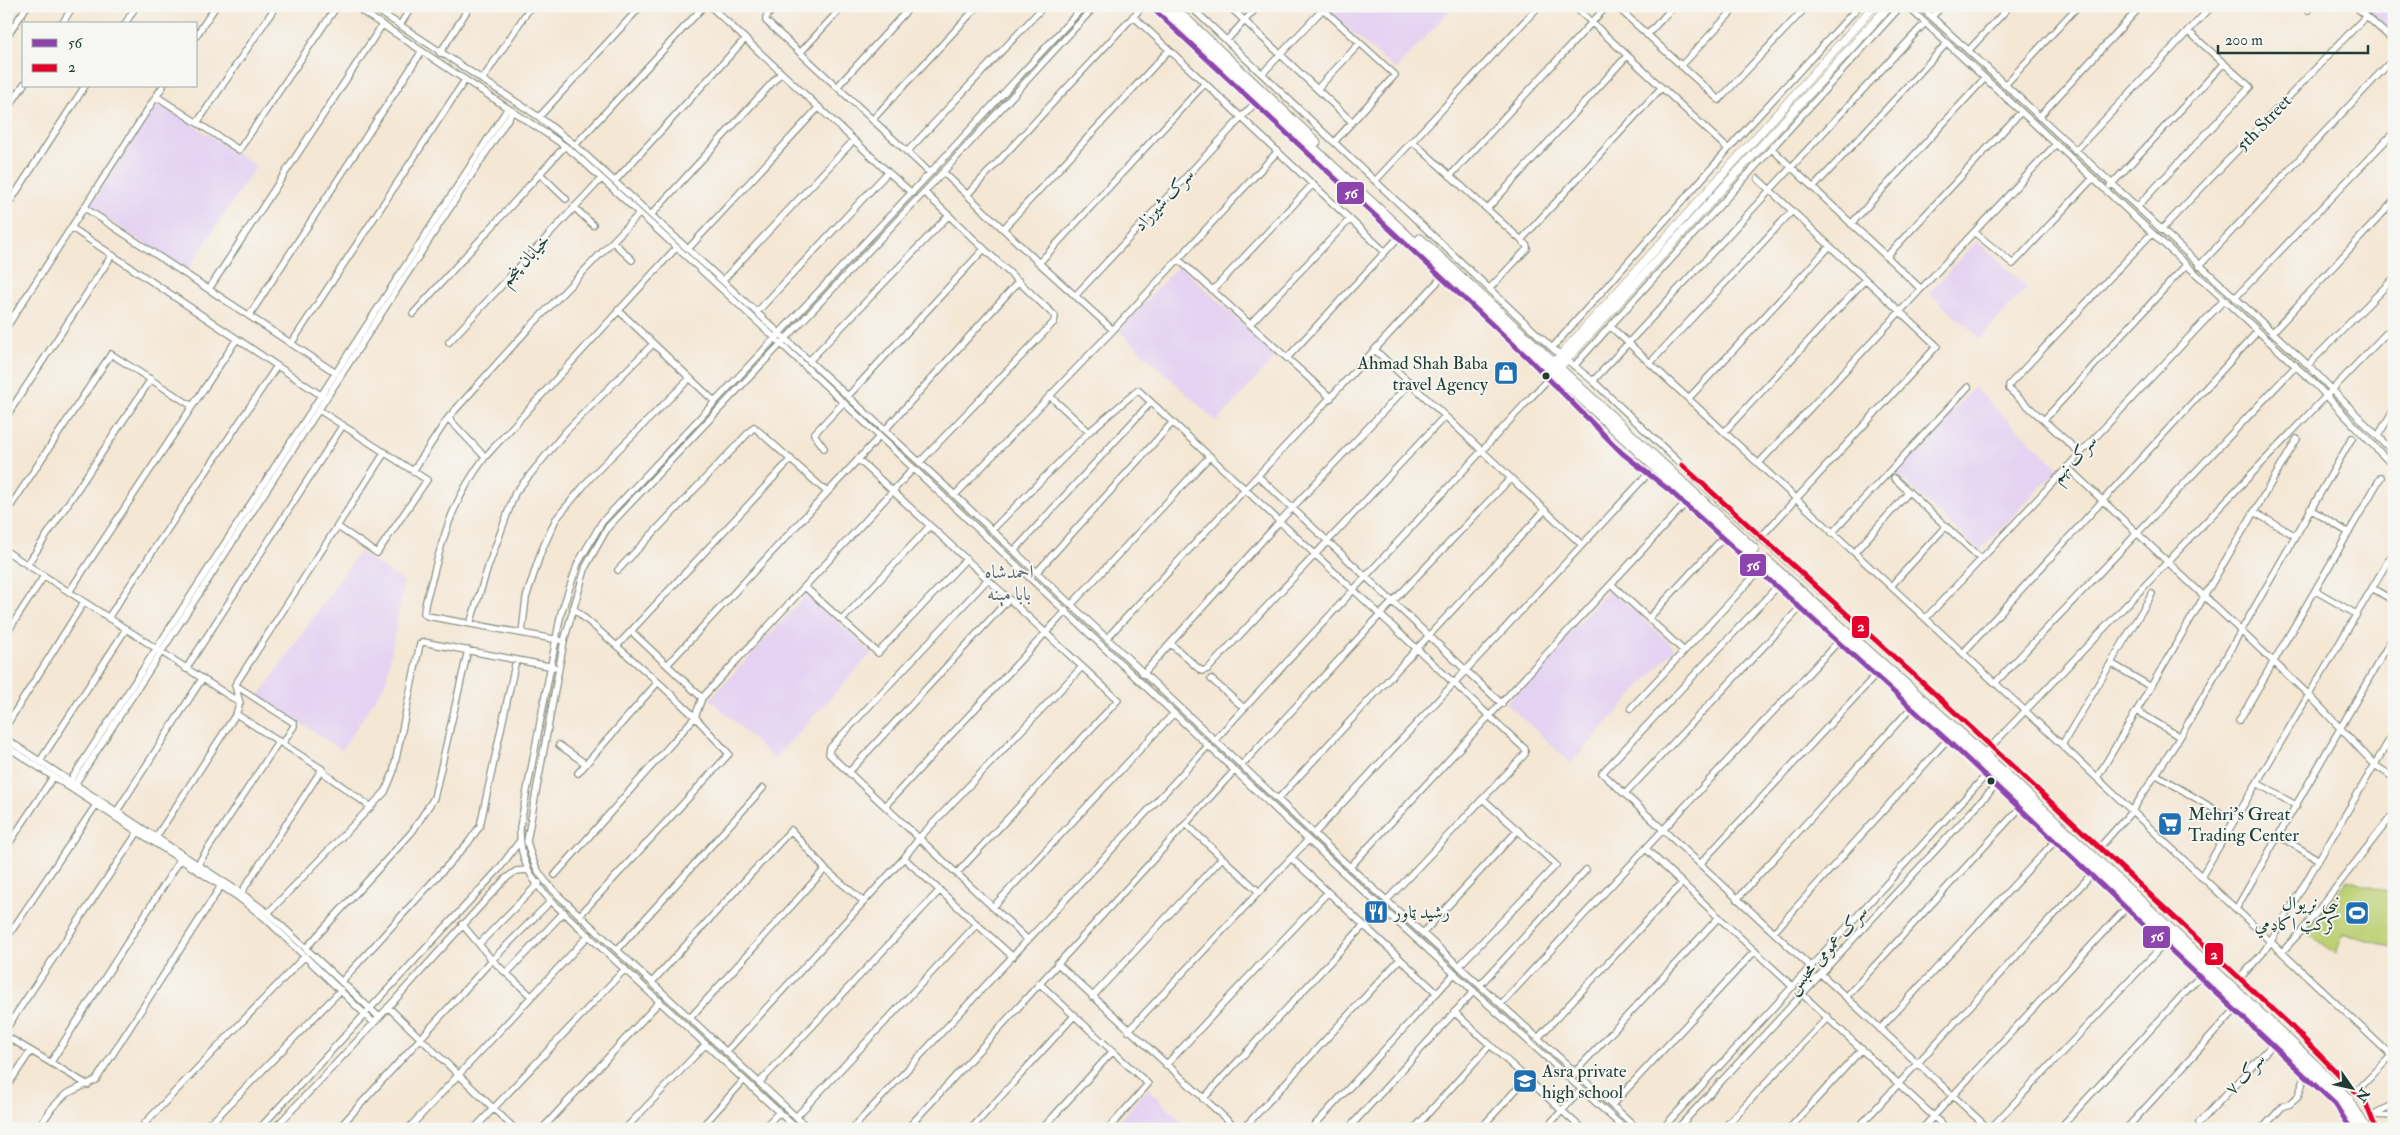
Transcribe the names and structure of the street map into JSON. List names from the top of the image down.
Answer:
{
  "streets": {
    "street": [
      "5th Street",
      "سرک شیرزاد",
      "خیابان پنجم",
      "سرک نهم",
      "سرک عمومی محبس",
      "سرک ۷"
    ]
  },
  "districts": ["احمدشاه بابا مېنه"],
  "places": {
    "shop": ["Ahmad Shah Baba travel Agency"],
    "supermarket": ["Mehri's Great Trading Center"],
    "restaurant": ["رشید ټاور"],
    "sports": ["نبی نړیوال کرکټ اکاډمي"],
    "school or university": ["Asra private high school"]
  },
  "lines": ["transit line 56", "transit line 2"],
  "legend": ["56", "2"],
  "scale_bar": "200 m",
  "north": "bottom right"
}
